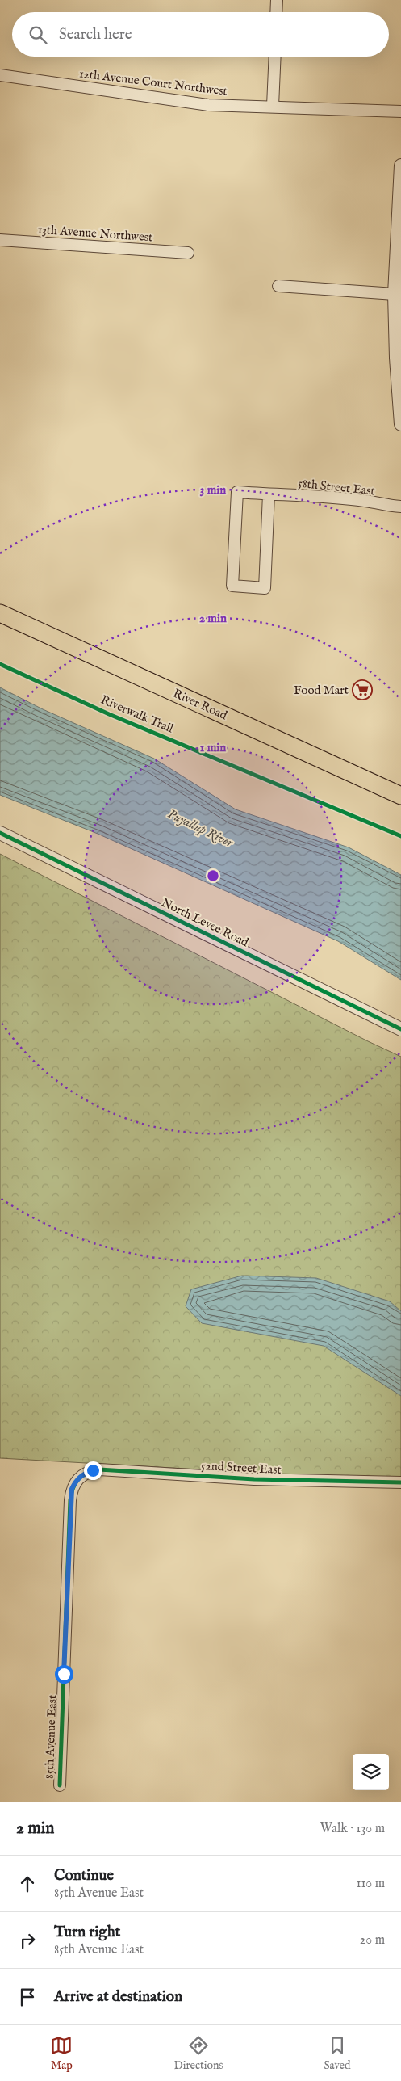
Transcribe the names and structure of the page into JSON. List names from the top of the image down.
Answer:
{
  "streets": {
    "main road": ["River Road"],
    "street": [
      "12th Avenue Court Northwest",
      "13th Avenue Northwest",
      "58th Street East",
      "North Levee Road",
      "52nd Street East",
      "85th Avenue East"
    ],
    "cycle path": ["Riverwalk Trail"]
  },
  "crossings": [
    ["52nd Street East", "85th Avenue East"]
  ],
  "water": ["Puyallup River"],
  "places": {
    "supermarket": ["Food Mart"]
  },
  "page": {
    "search": "Search here",
    "heading": ["2 min", "Walk · 130 m"],
    "list": [
      ["Continue", "85th Avenue East", "110 m"],
      ["Turn right", "85th Avenue East", "20 m"],
      "Arrive at destination"
    ],
    "nav": ["Map", "Directions", "Saved"]
  },
  "rings": ["3 min", "2 min", "1 min"]
}
